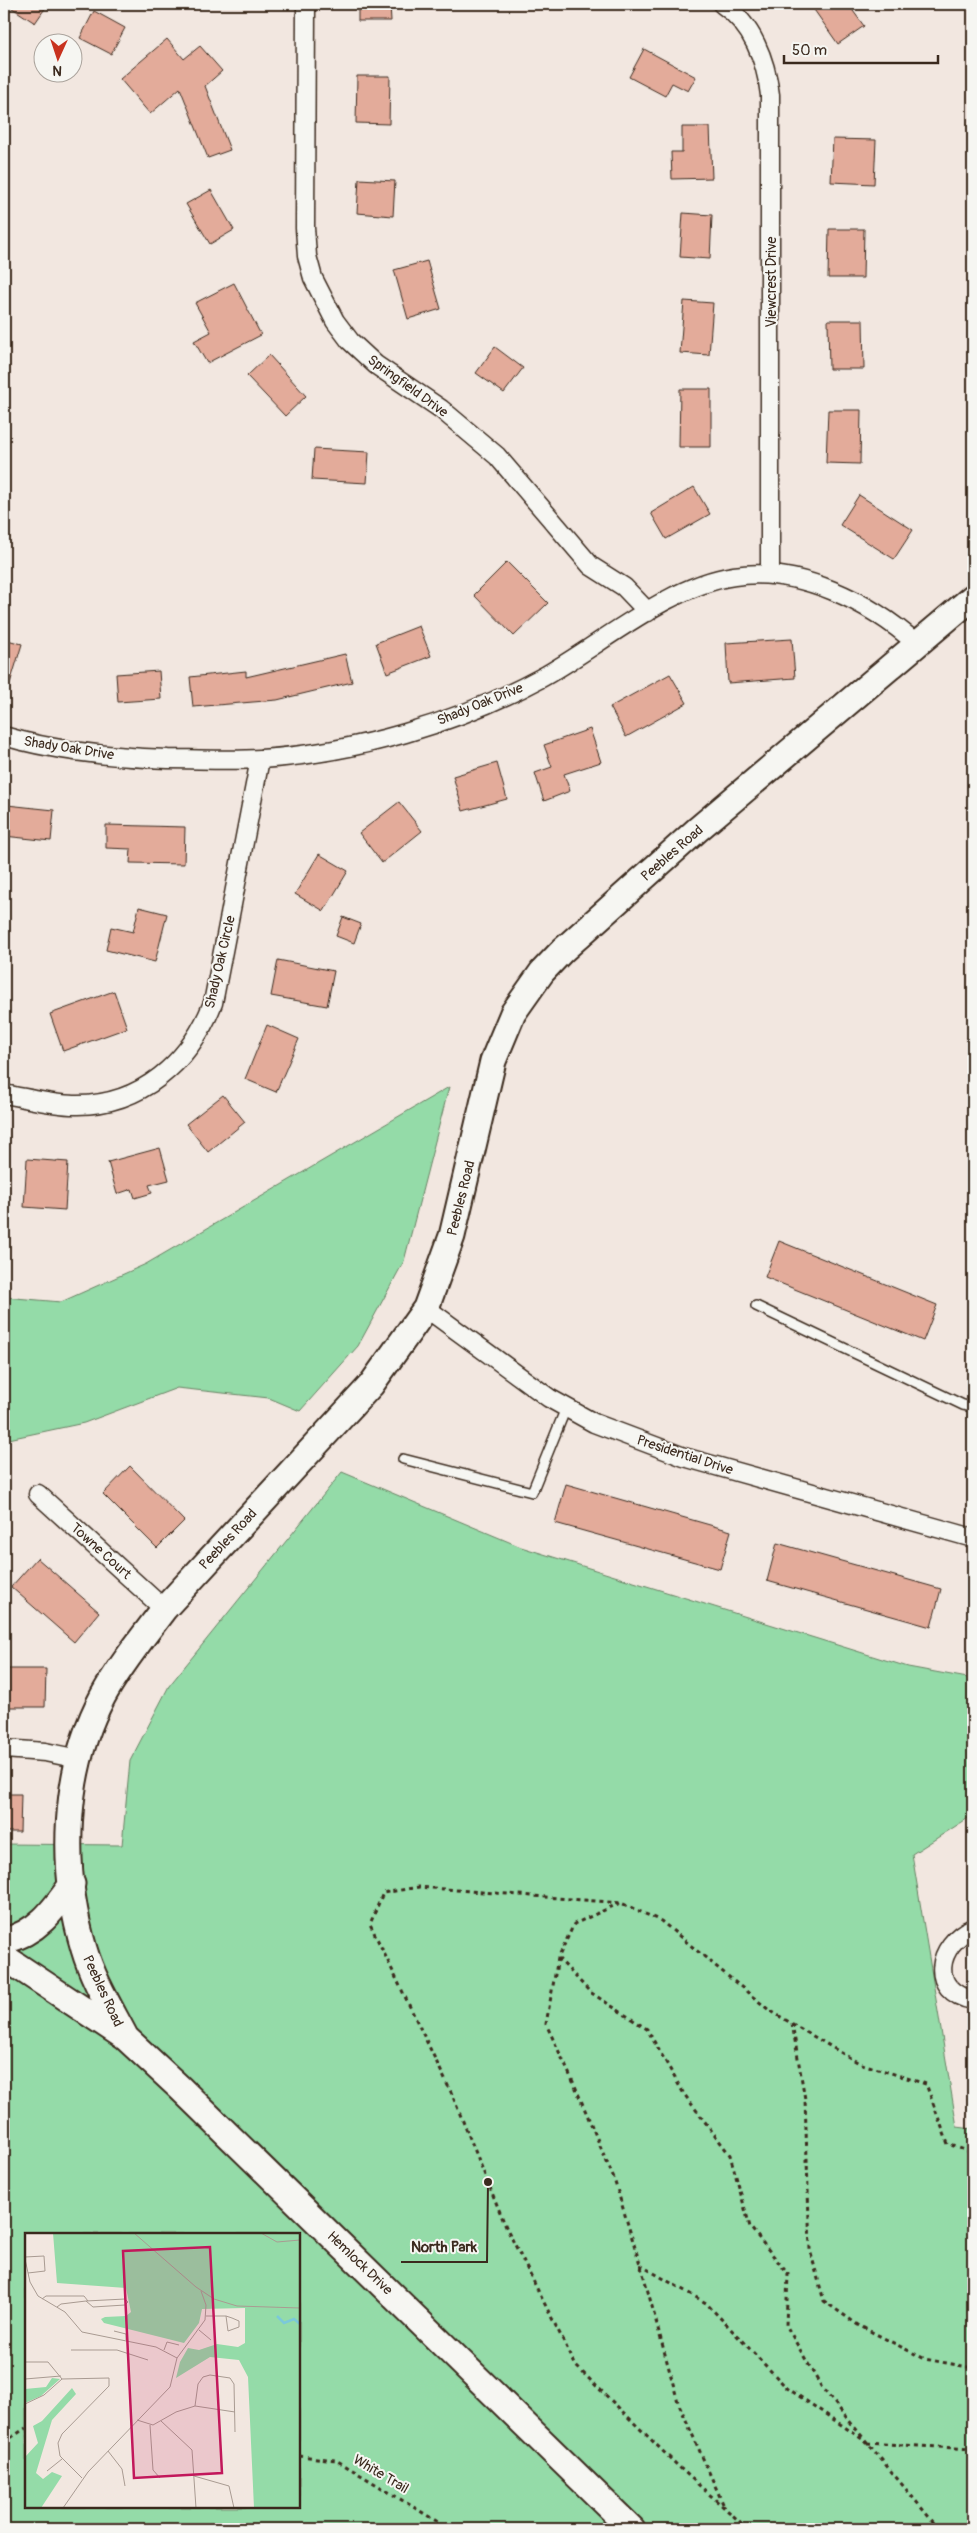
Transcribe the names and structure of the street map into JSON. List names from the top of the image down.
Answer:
{
  "streets": {
    "street": [
      "Viewcrest Drive",
      "Springfield Drive",
      "Shady Oak Drive",
      "Peebles Road",
      "Shady Oak Circle",
      "Presidential Drive",
      "Towne Court",
      "Hemlock Drive"
    ],
    "path": ["White Trail"]
  },
  "crossings": [
    ["Viewcrest Drive", "Shady Oak Drive"],
    ["Springfield Drive", "Shady Oak Drive"],
    ["Shady Oak Drive", "Peebles Road"],
    ["Shady Oak Drive", "Shady Oak Circle"],
    ["Peebles Road", "Presidential Drive"],
    ["Peebles Road", "Towne Court"],
    ["Peebles Road", "Hemlock Drive"]
  ],
  "places": ["North Park"],
  "scale_bar": "50 m",
  "north": "bottom"
}
